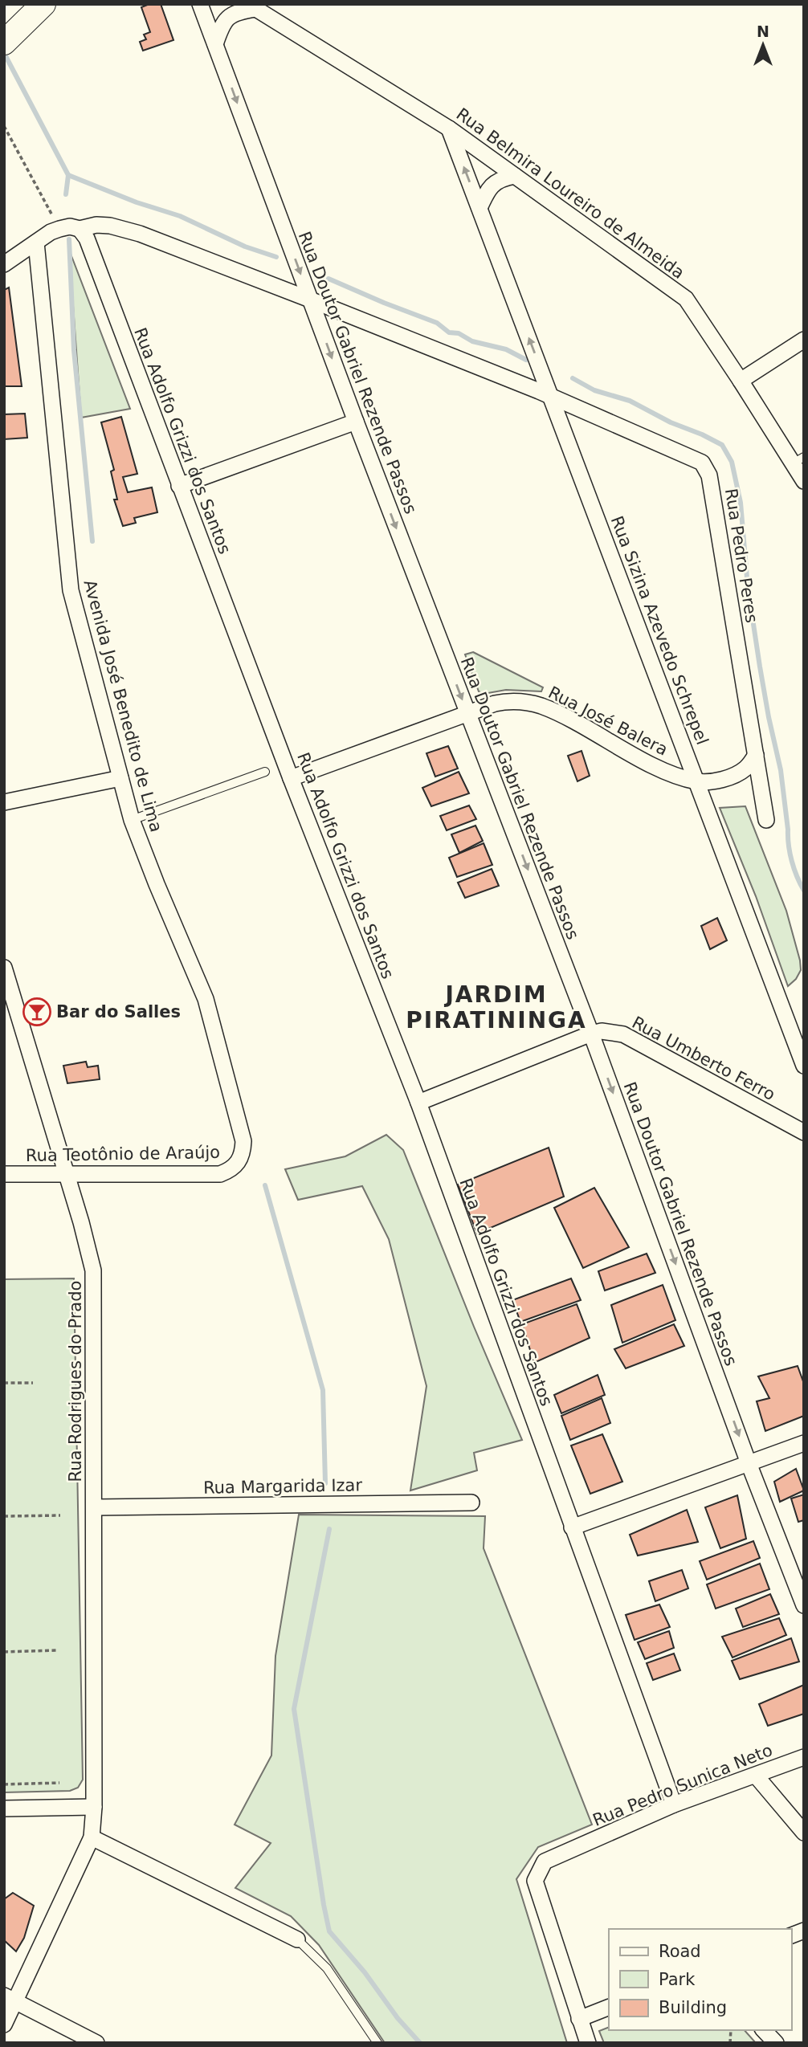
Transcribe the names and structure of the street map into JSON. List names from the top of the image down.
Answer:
{
  "streets": {
    "street": [
      "Rua Belmira Loureiro de Almeida",
      "Rua Doutor Gabriel Rezende Passos",
      "Rua Adolfo Grizzi dos Santos",
      "Rua Pedro Peres",
      "Rua Sizina Azevedo Schrepel",
      "Avenida José Benedito de Lima",
      "Rua José Balera",
      "Rua Umberto Ferro",
      "Rua Teotônio de Araújo",
      "Rua Rodrigues do Prado",
      "Rua Margarida Izar",
      "Rua Pedro Sunica Neto"
    ]
  },
  "crossings": [
    ["Rua Belmira Loureiro de Almeida", "Rua Sizina Azevedo Schrepel"],
    ["Rua Doutor Gabriel Rezende Passos", "Rua José Balera"],
    ["Rua Doutor Gabriel Rezende Passos", "Rua Umberto Ferro"],
    ["Rua Adolfo Grizzi dos Santos", "Rua José Balera"],
    ["Rua Adolfo Grizzi dos Santos", "Rua Umberto Ferro"],
    ["Rua Adolfo Grizzi dos Santos", "Rua Pedro Sunica Neto"],
    ["Rua Pedro Peres", "Rua Sizina Azevedo Schrepel"],
    ["Rua Pedro Peres", "Rua José Balera"],
    ["Rua Sizina Azevedo Schrepel", "Rua José Balera"],
    ["Avenida José Benedito de Lima", "Rua Teotônio de Araújo"],
    ["Rua Teotônio de Araújo", "Rua Rodrigues do Prado"],
    ["Rua Rodrigues do Prado", "Rua Margarida Izar"]
  ],
  "one_way": ["Rua Doutor Gabriel Rezende Passos"],
  "districts": ["JARDIM PIRATININGA"],
  "places": {
    "bar": ["Bar do Salles"]
  },
  "legend": ["Road", "Park", "Building"],
  "north": "top"
}
